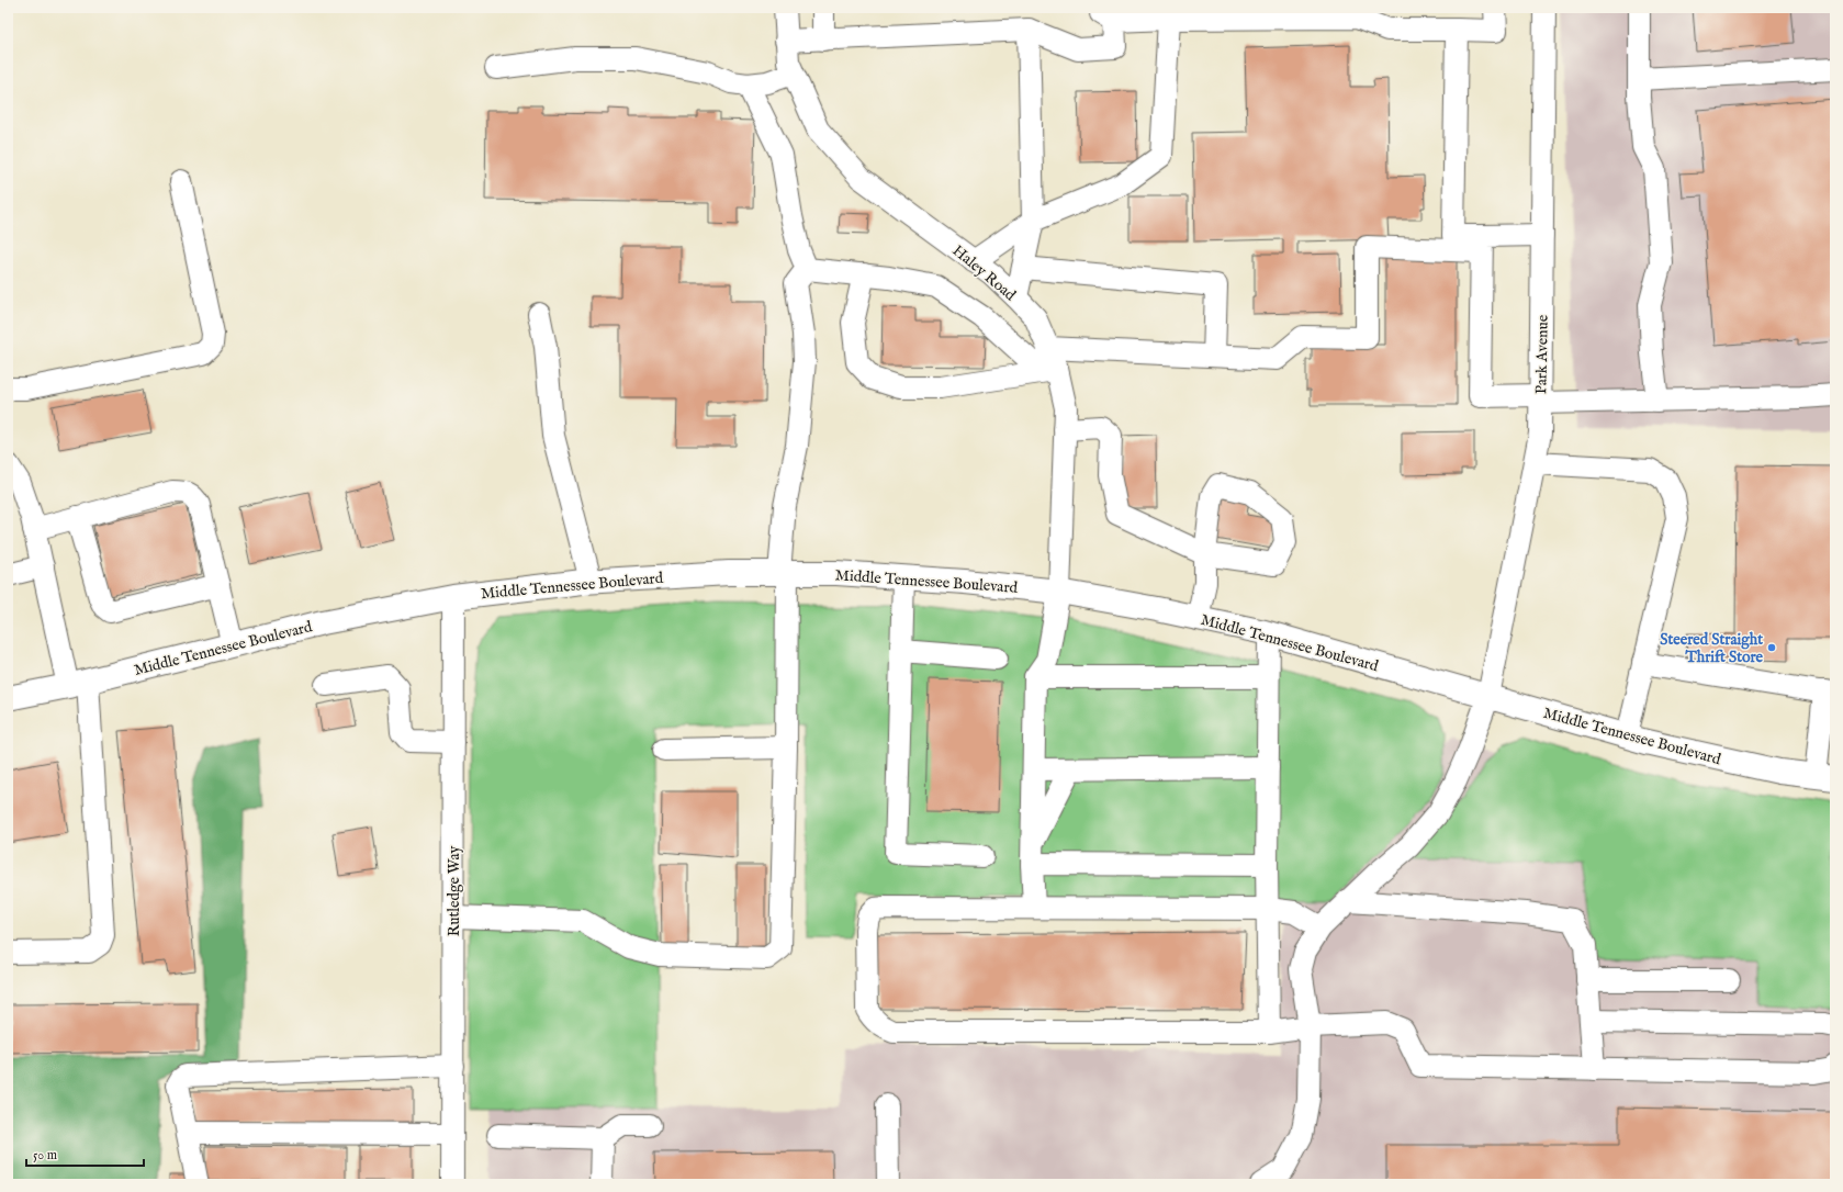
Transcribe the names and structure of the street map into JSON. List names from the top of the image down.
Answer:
{
  "streets": {
    "main road": ["Middle Tennessee Boulevard"],
    "street": ["Haley Road", "Park Avenue", "Rutledge Way"]
  },
  "crossings": [
    ["Haley Road", "Middle Tennessee Boulevard"],
    ["Park Avenue", "Middle Tennessee Boulevard"],
    ["Middle Tennessee Boulevard", "Rutledge Way"]
  ],
  "places": ["Steered Straight Thrift Store"],
  "scale_bar": "50 m"
}
